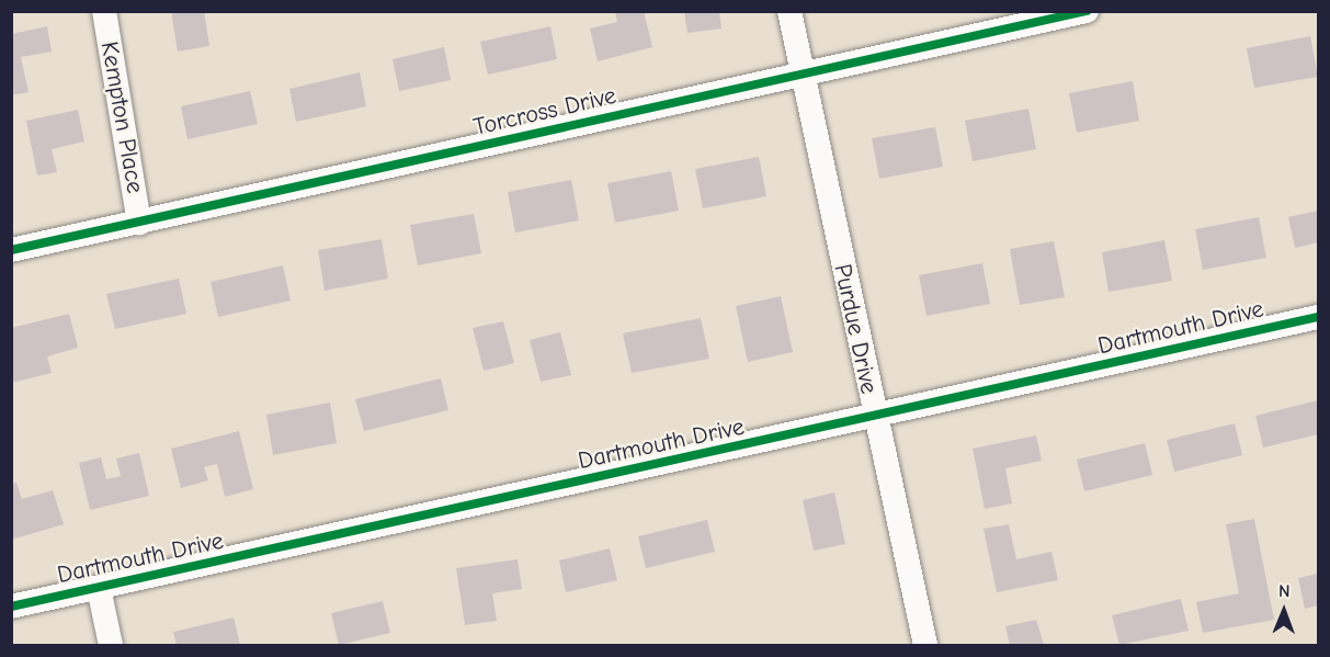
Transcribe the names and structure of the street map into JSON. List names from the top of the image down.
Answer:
{
  "streets": {
    "street": [
      "Torcross Drive",
      "Kempton Place",
      "Dartmouth Drive",
      "Purdue Drive"
    ]
  },
  "crossings": [
    ["Torcross Drive", "Kempton Place"],
    ["Torcross Drive", "Purdue Drive"],
    ["Dartmouth Drive", "Purdue Drive"]
  ],
  "north": "top"
}
